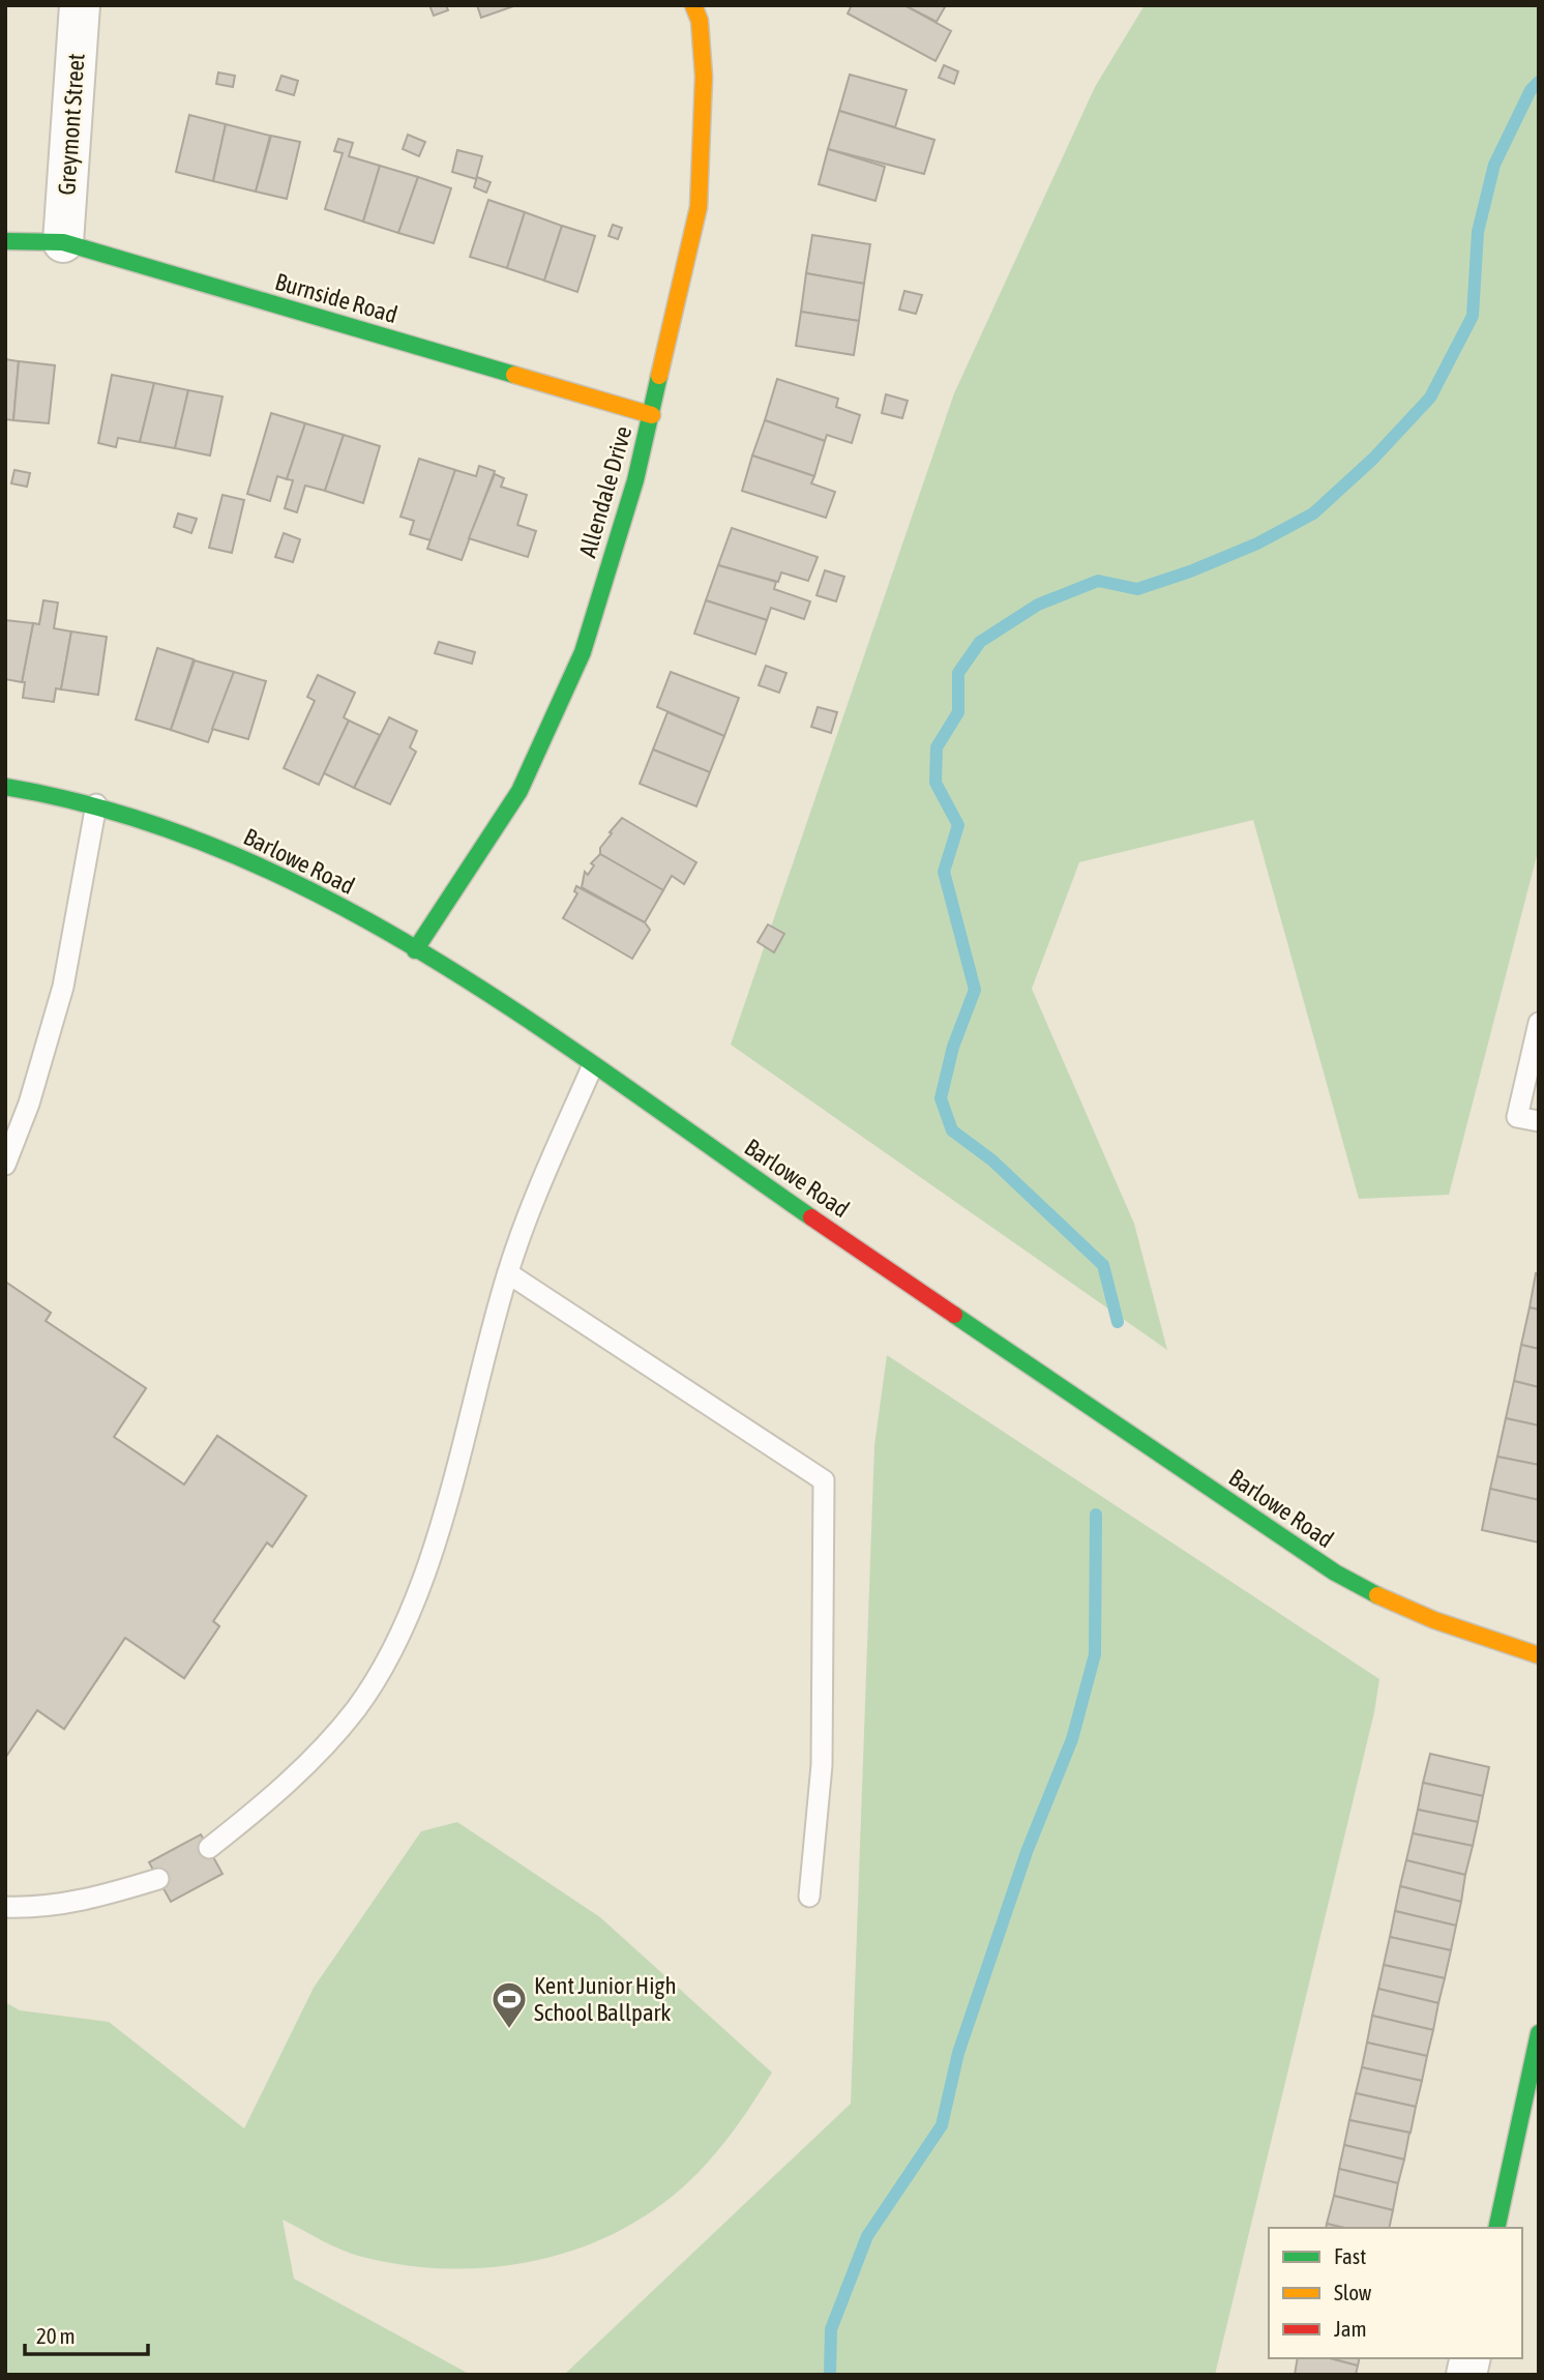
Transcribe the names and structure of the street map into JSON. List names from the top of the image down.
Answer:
{
  "streets": {
    "street": [
      "Greymont Street",
      "Burnside Road",
      "Allendale Drive",
      "Barlowe Road"
    ]
  },
  "crossings": [
    ["Greymont Street", "Burnside Road"],
    ["Burnside Road", "Allendale Drive"],
    ["Allendale Drive", "Barlowe Road"]
  ],
  "places": {
    "sports": ["Kent Junior High School Ballpark"]
  },
  "legend": ["Fast", "Slow", "Jam"],
  "scale_bar": "20 m"
}
